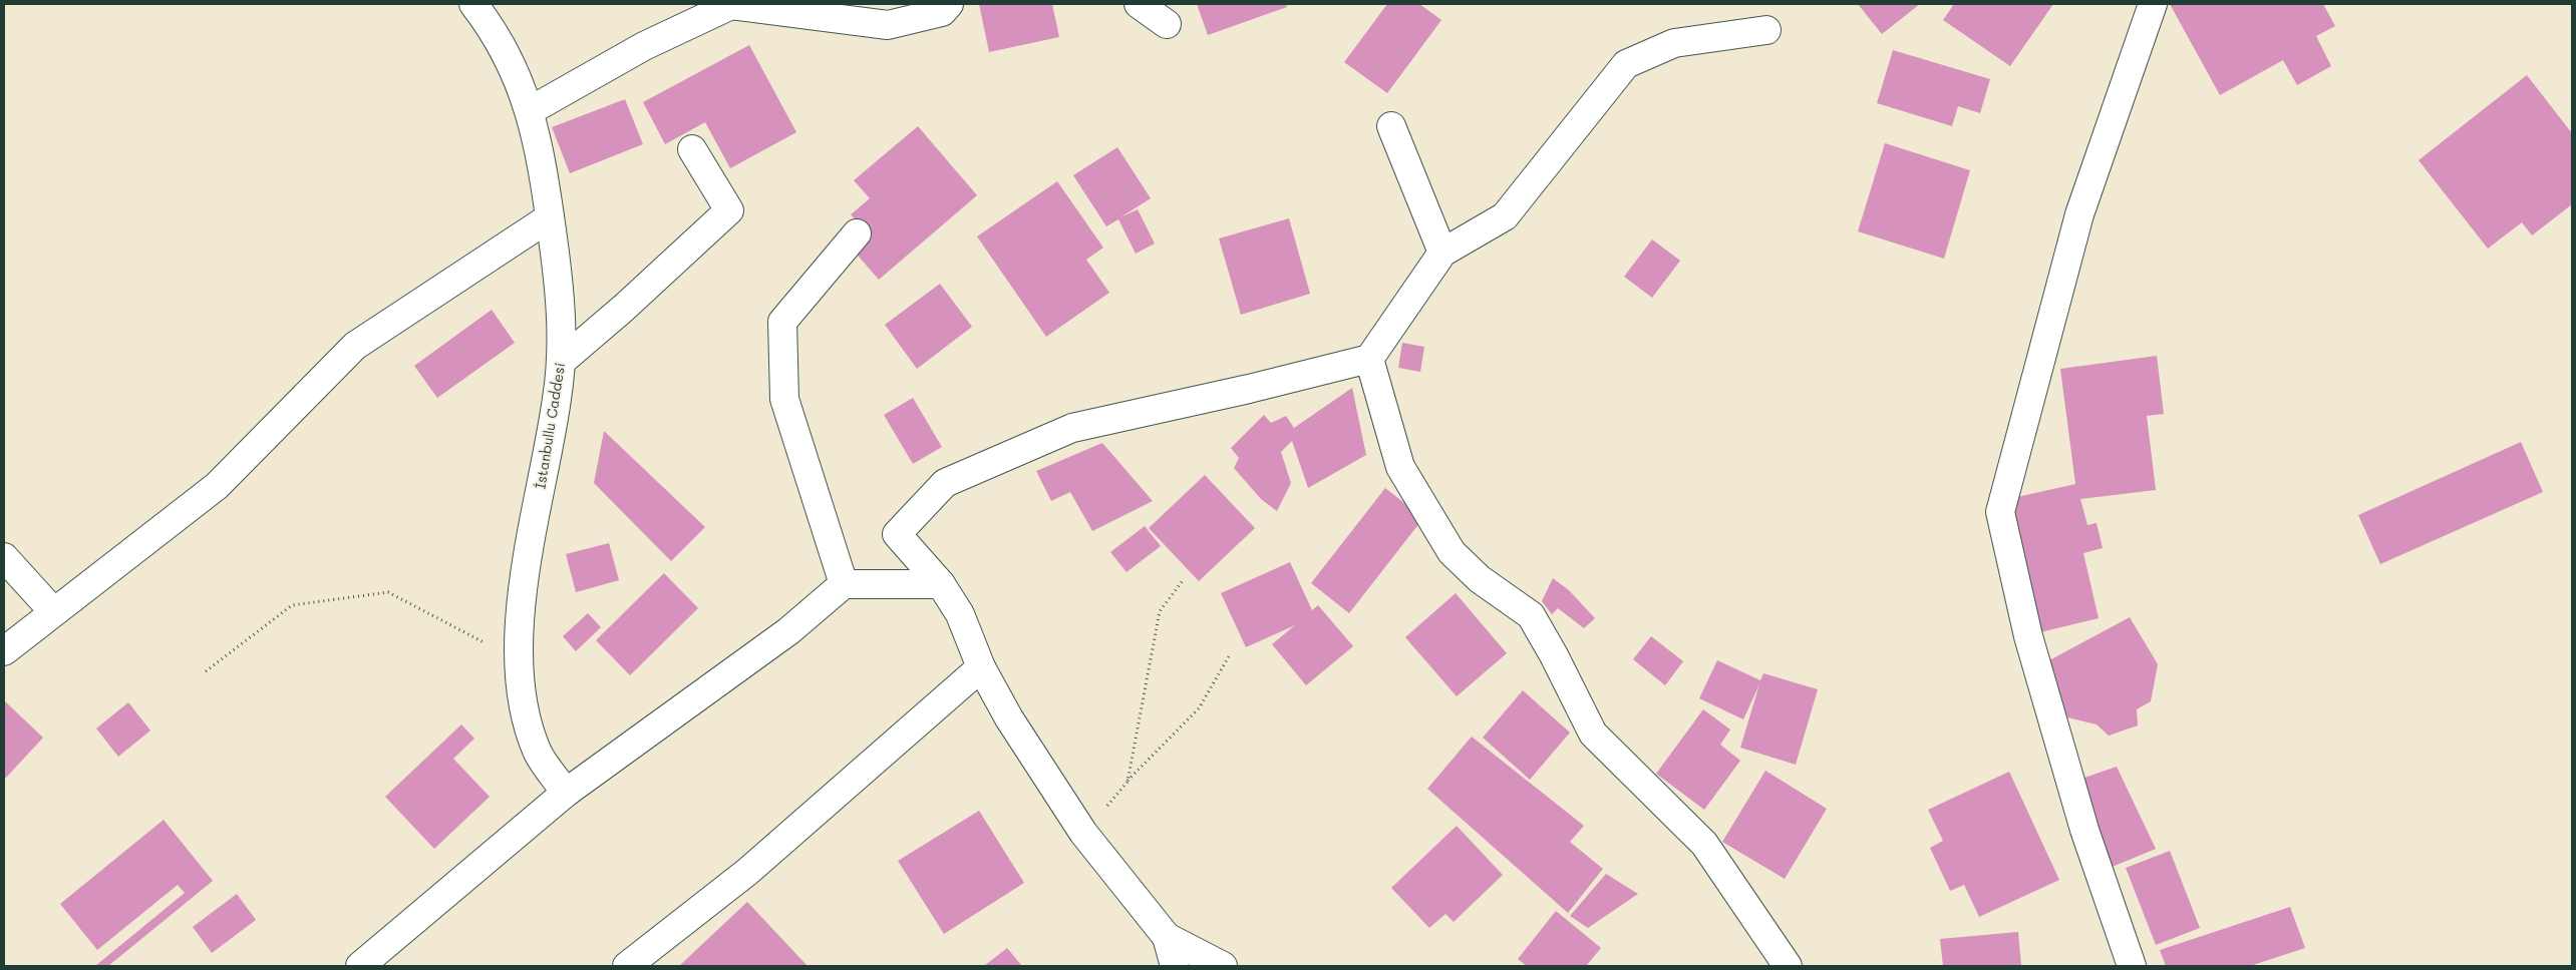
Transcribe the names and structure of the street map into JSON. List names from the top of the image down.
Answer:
{
  "streets": {
    "street": ["İstanbullu Caddesi"]
  }
}
